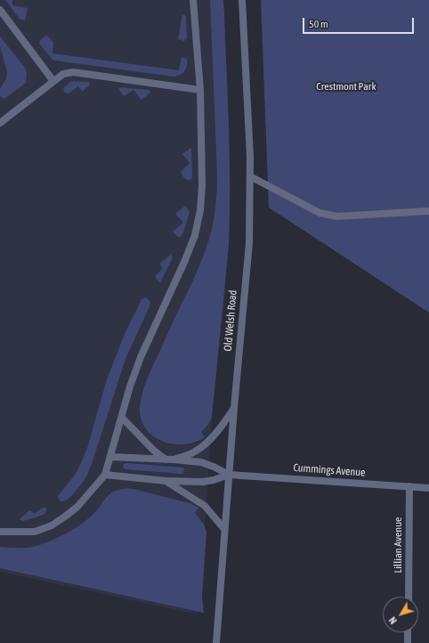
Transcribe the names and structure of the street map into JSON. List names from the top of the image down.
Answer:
{
  "streets": {
    "street": ["Old Welsh Road", "Cummings Avenue", "Lillian Avenue"]
  },
  "crossings": [
    ["Old Welsh Road", "Cummings Avenue"],
    ["Cummings Avenue", "Lillian Avenue"]
  ],
  "parks": ["Crestmont Park"],
  "scale_bar": "50 m",
  "north": "bottom left"
}
